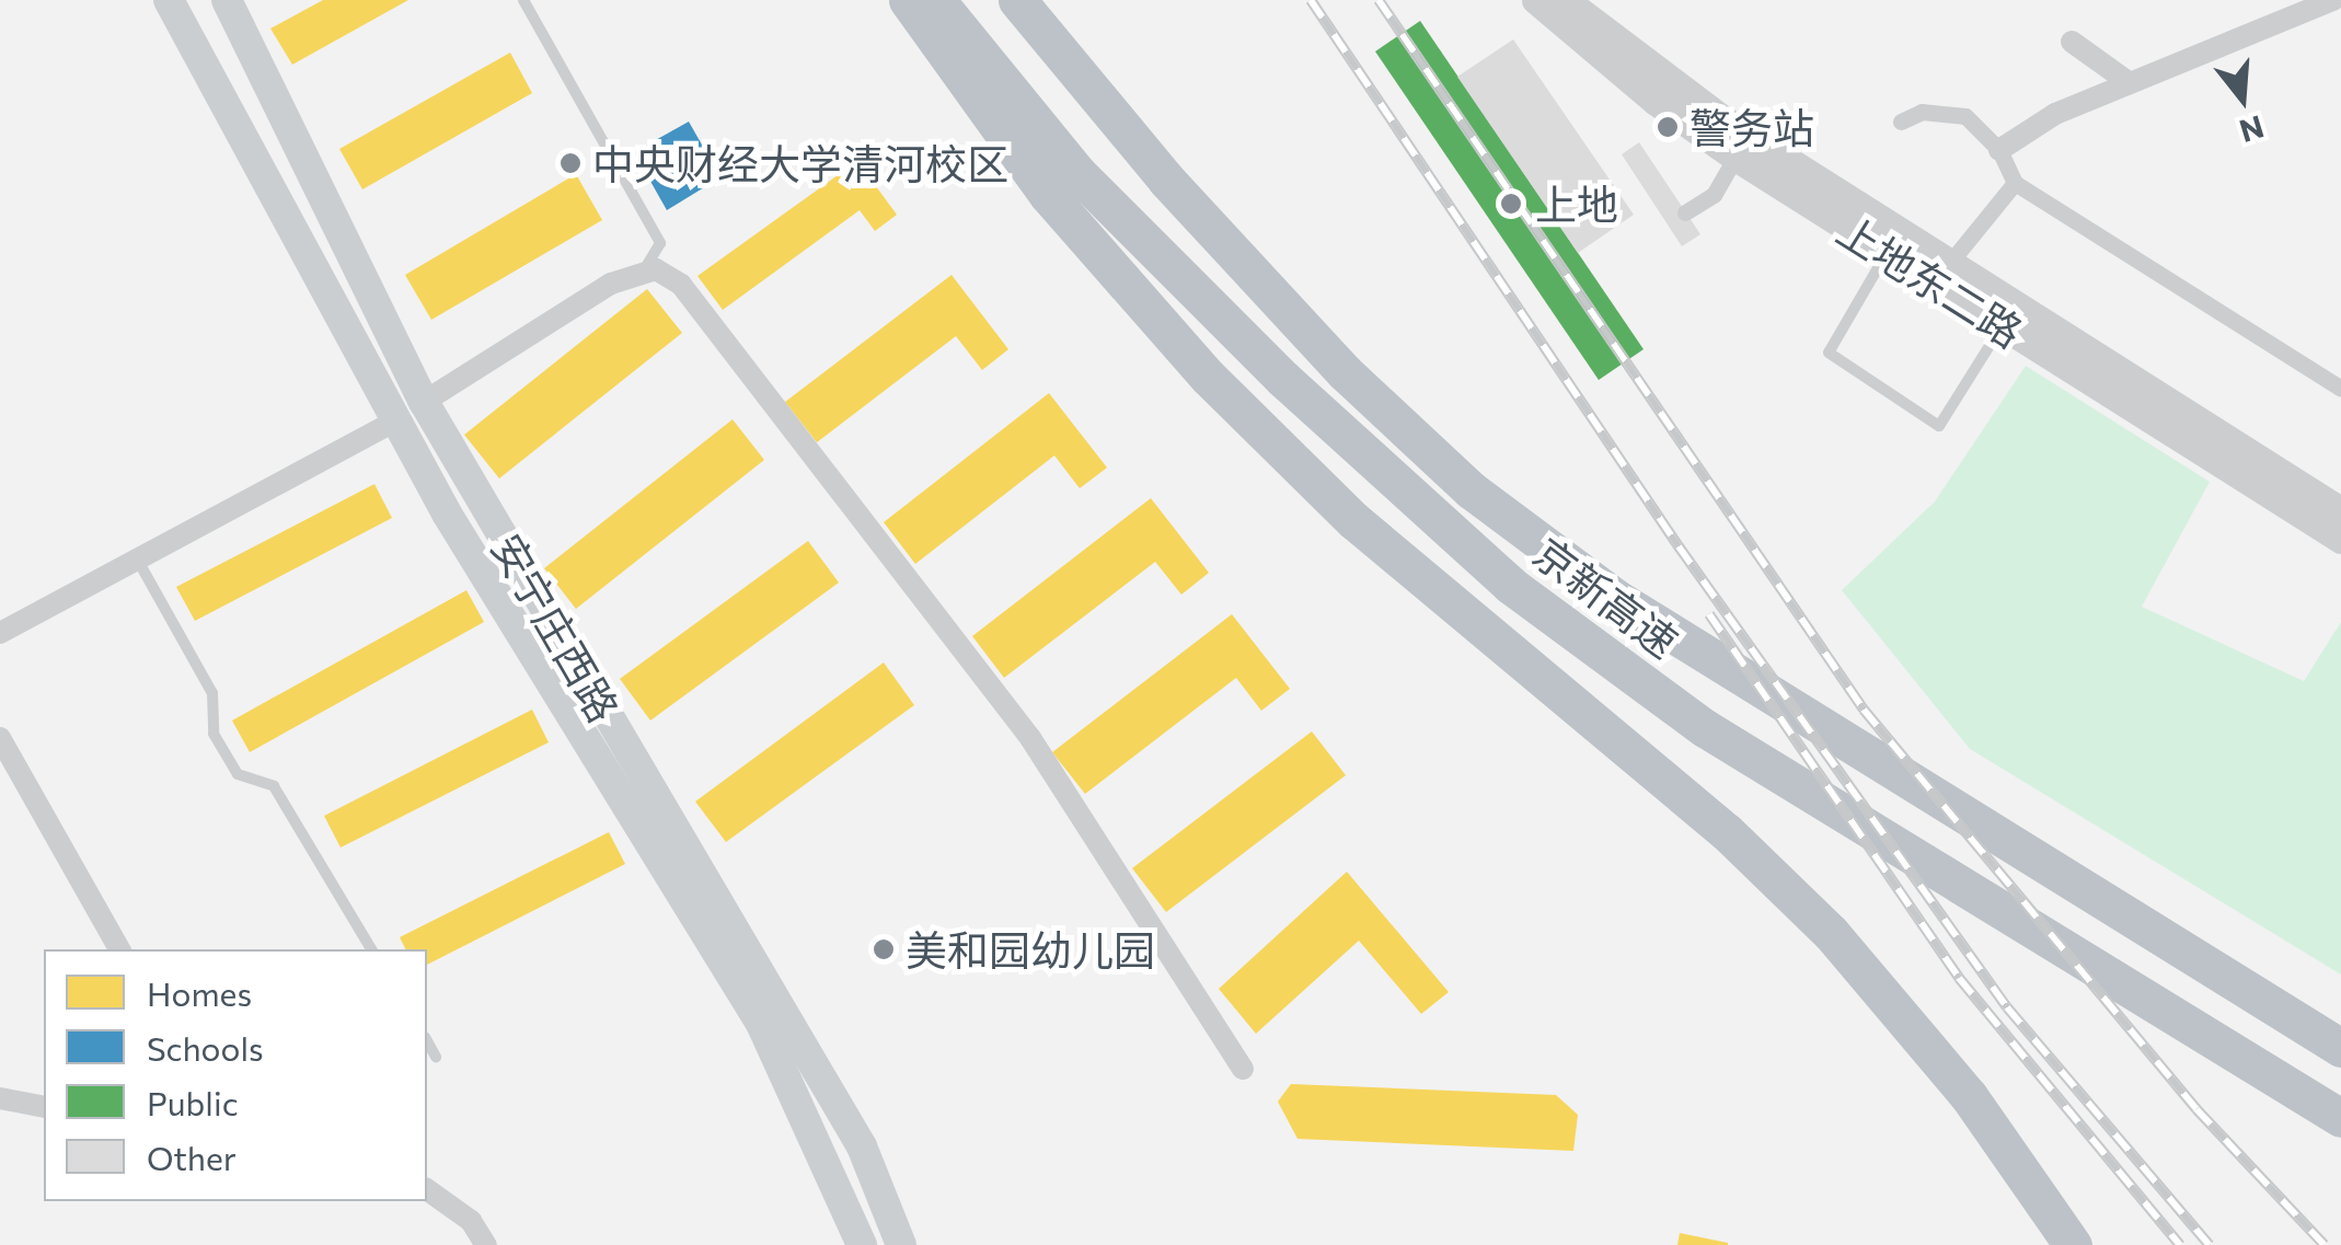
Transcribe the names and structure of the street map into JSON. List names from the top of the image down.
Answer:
{
  "streets": {
    "highway": ["京新高速"],
    "main road": ["安宁庄西路"],
    "street": ["上地东二路"]
  },
  "places": [
    "警务站",
    "中央财经大学清河校区",
    "上地",
    "美和园幼儿园"
  ],
  "legend": [
    "Homes",
    "Schools",
    "Public",
    "Other"
  ],
  "north": "bottom"
}
